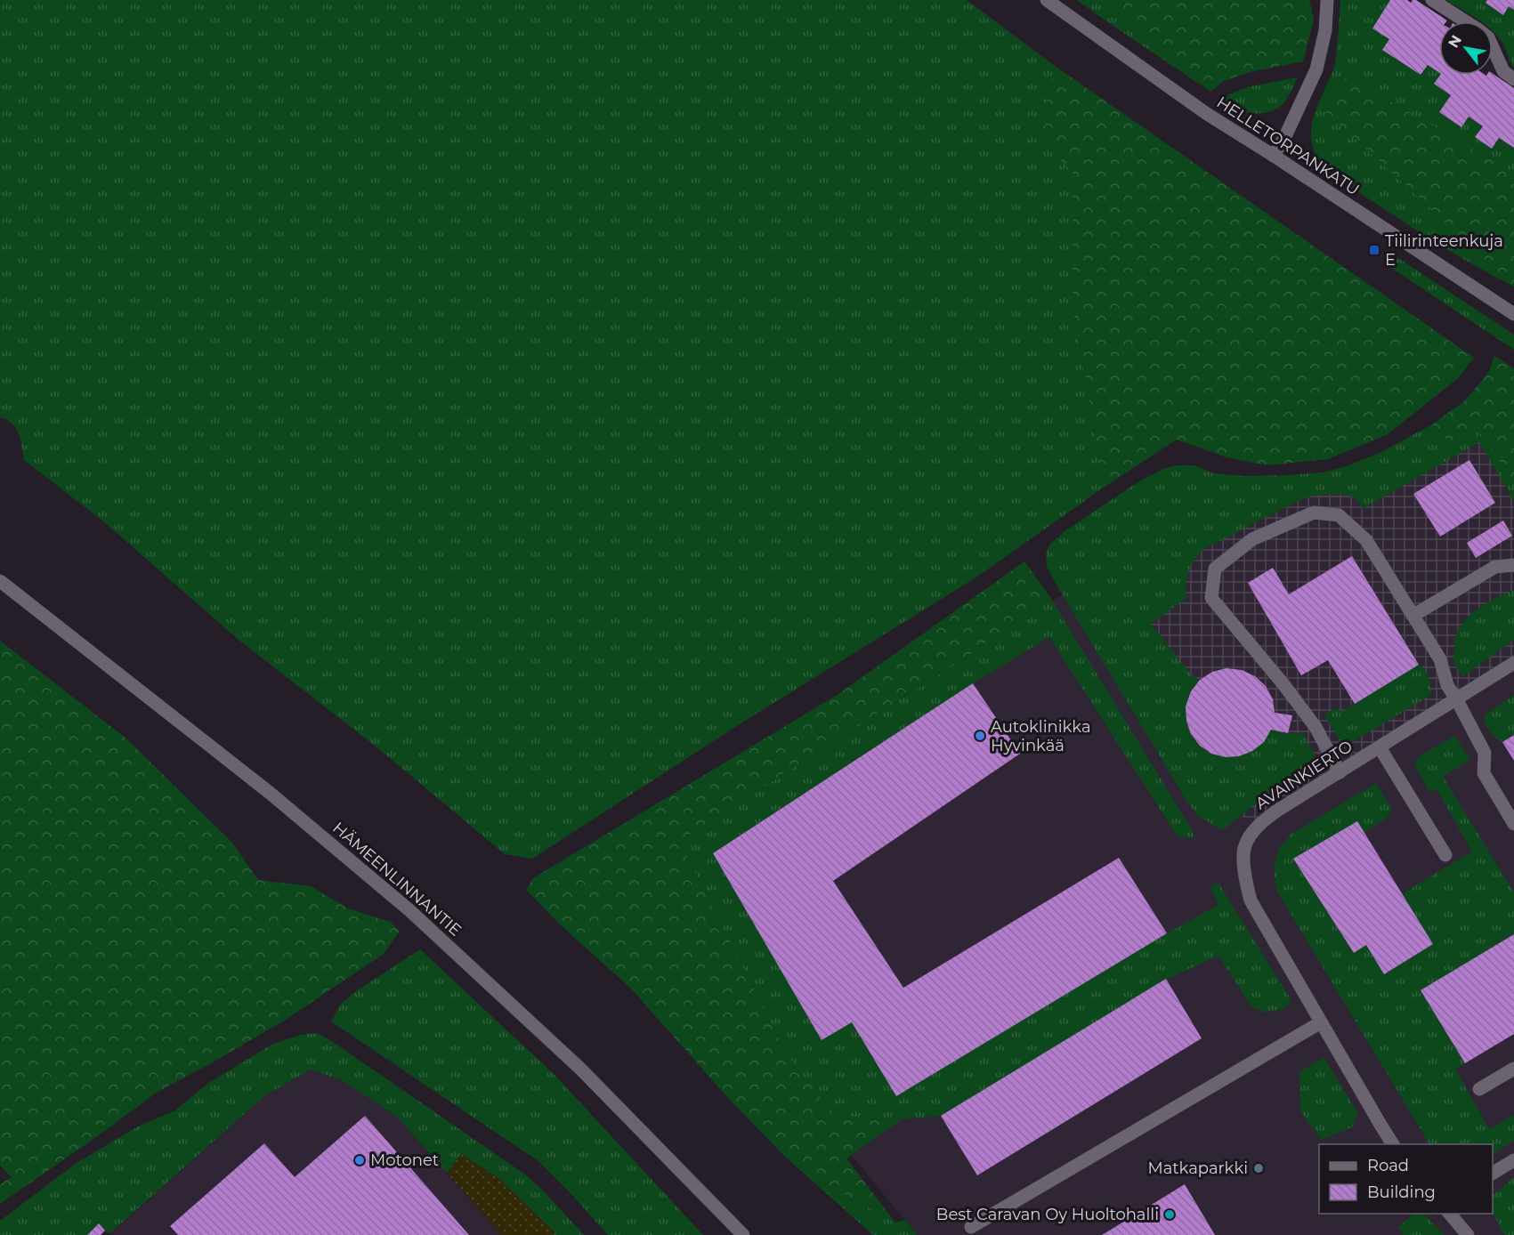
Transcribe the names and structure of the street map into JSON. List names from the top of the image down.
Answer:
{
  "streets": {
    "street": ["HELLETORPANKATU", "AVAINKIERTO", "HÄMEENLINNANTIE"]
  },
  "places": {
    "transit": ["Tiilirinteenkuja E"],
    "other": [
      "Autoklinikka Hyvinkää",
      "Motonet",
      "Matkaparkki",
      "Best Caravan Oy Huoltohalli"
    ]
  },
  "legend": ["Road", "Building"],
  "north": "top left"
}
